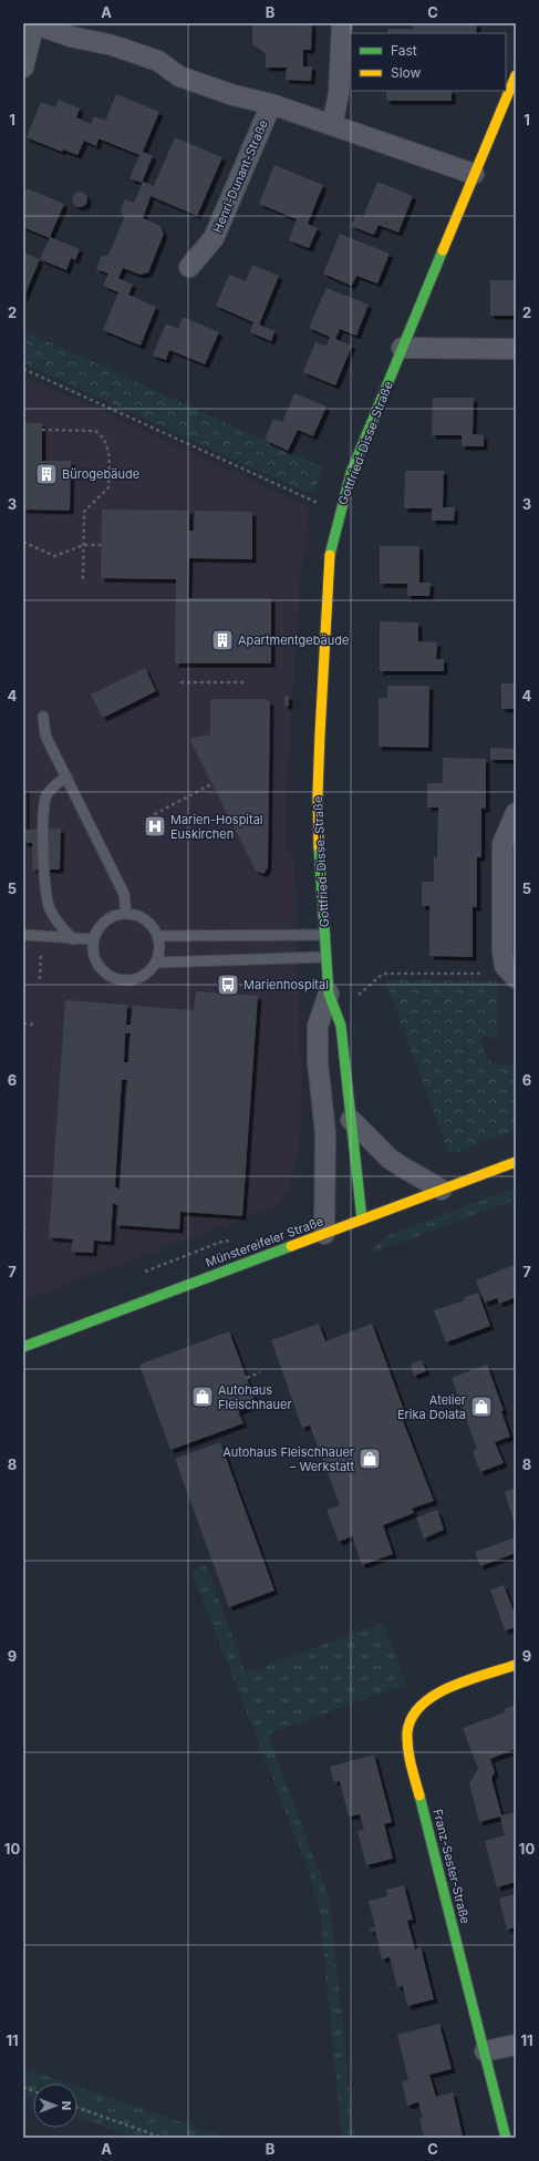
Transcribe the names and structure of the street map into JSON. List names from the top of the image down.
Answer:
{
  "streets": {
    "street": [
      "Henri-Dunant-Straße",
      "Gottfried-Disse-Straße",
      "Münstereifeler Straße",
      "Franz-Sester-Straße"
    ]
  },
  "crossings": [
    ["Henri-Dunant-Straße", "Gottfried-Disse-Straße"],
    ["Gottfried-Disse-Straße", "Münstereifeler Straße"]
  ],
  "places": {
    "building": ["Bürogebäude", "Apartmentgebäude"],
    "hospital": ["Marien-Hospital Euskirchen"],
    "bus stop": ["Marienhospital"],
    "shop": ["Autohaus Fleischhauer", "Atelier Erika Dolata", "Autohaus Fleischhauer – Werkstatt"]
  },
  "legend": ["Fast", "Slow"],
  "north": "right",
  "grid": {
    "columns": ["A", "B", "C"],
    "rows": [
      "1",
      "2",
      "3",
      "4",
      "5",
      "6",
      "7",
      "8",
      "9",
      "10",
      "11"
    ]
  }
}
